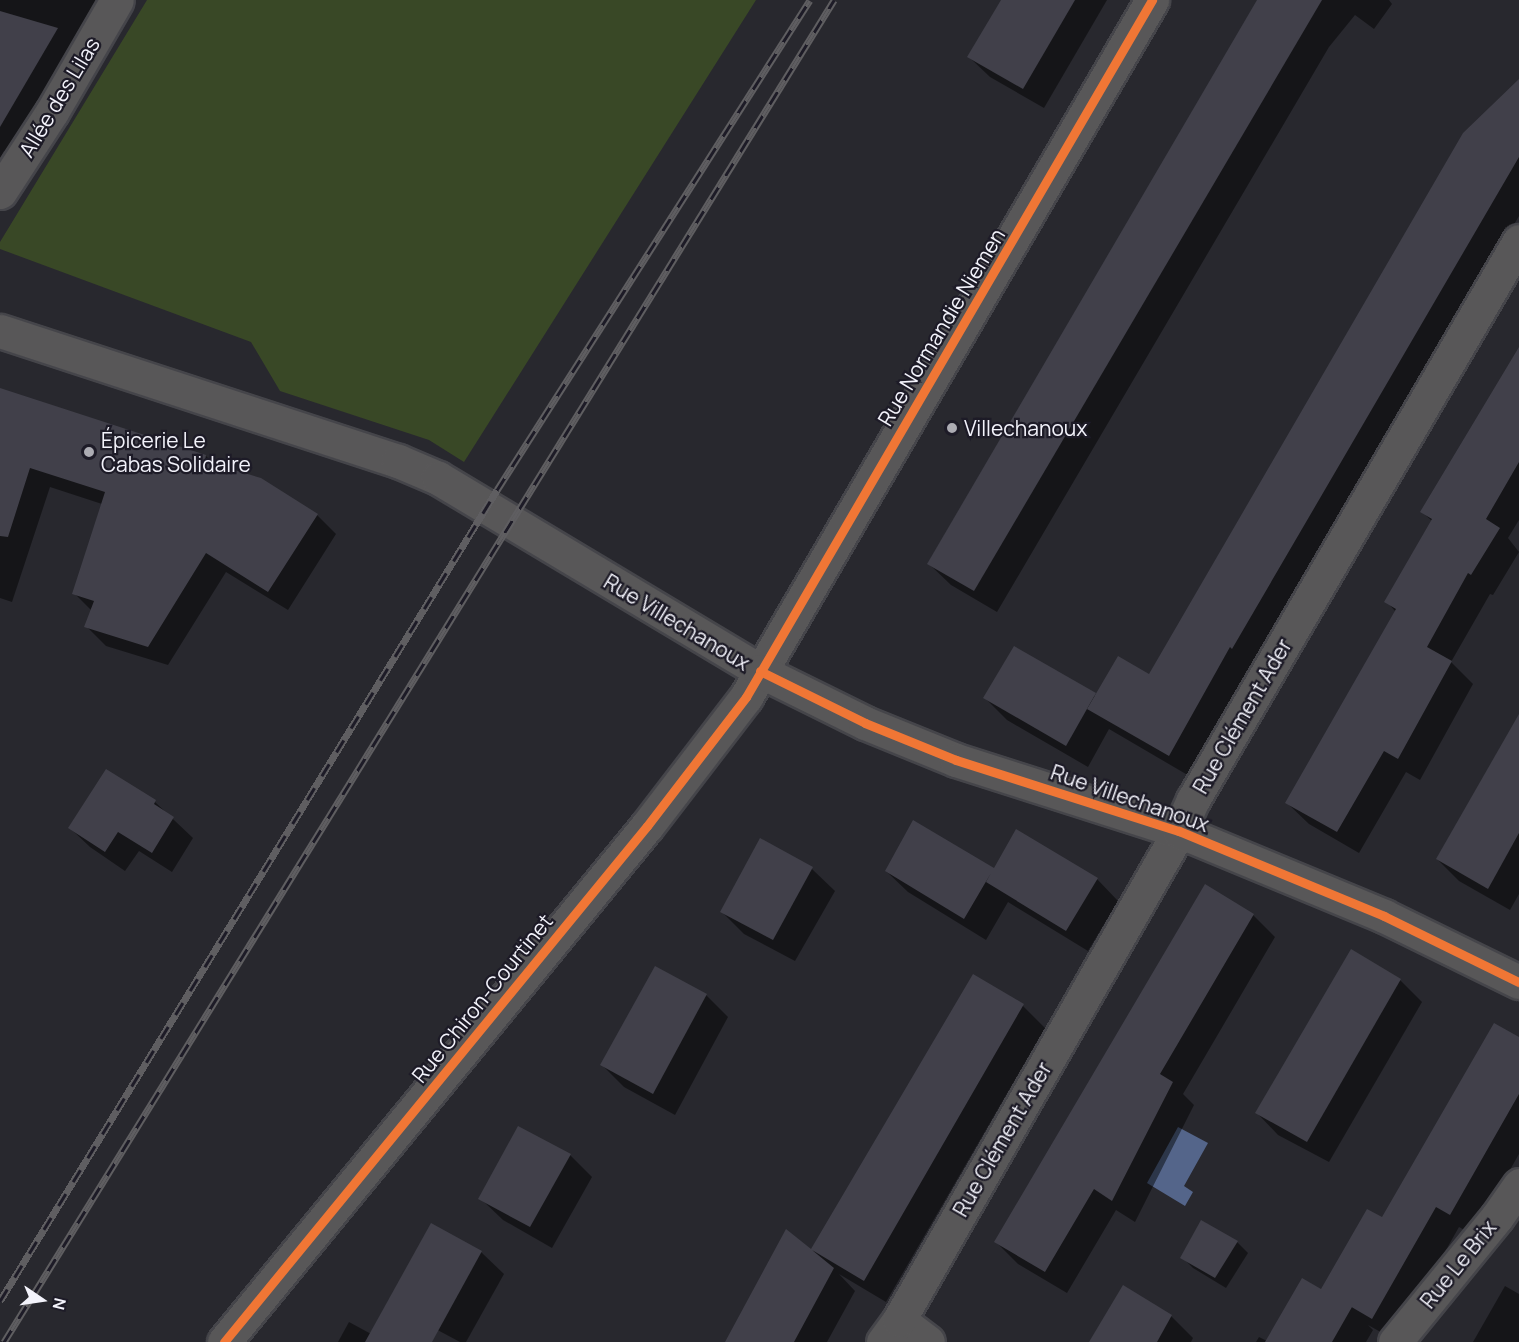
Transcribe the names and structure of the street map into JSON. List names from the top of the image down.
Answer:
{
  "streets": {
    "street": [
      "Allée des Lilas",
      "Rue Normandie Niemen",
      "Rue Villechanoux",
      "Rue Clément Ader",
      "Rue Chiron-Courtinet",
      "Rue Le Brix"
    ]
  },
  "crossings": [
    ["Rue Normandie Niemen", "Rue Villechanoux"],
    ["Rue Normandie Niemen", "Rue Chiron-Courtinet"],
    ["Rue Villechanoux", "Rue Clément Ader"],
    ["Rue Villechanoux", "Rue Chiron-Courtinet"]
  ],
  "places": ["Villechanoux", "Épicerie Le Cabas Solidaire"],
  "north": "right"
}
